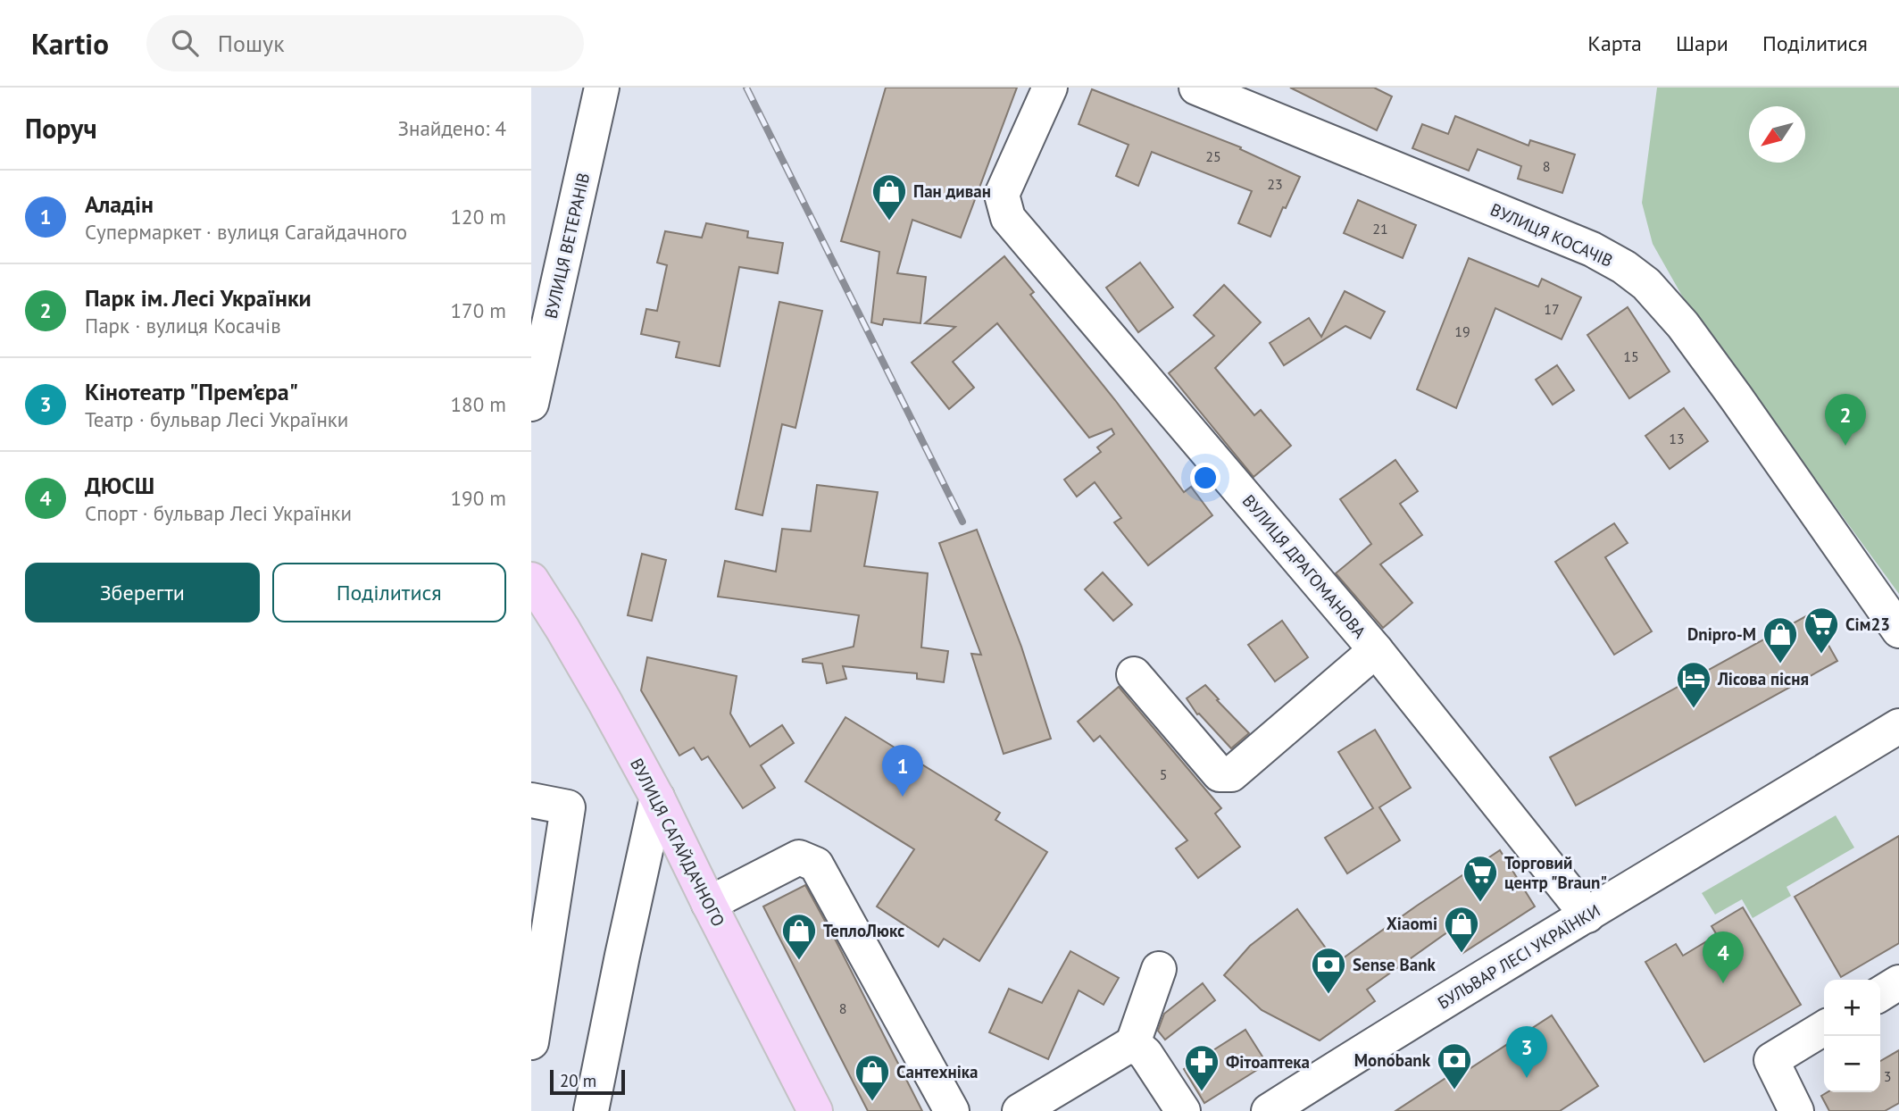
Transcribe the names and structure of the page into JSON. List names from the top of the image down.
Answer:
{
  "streets": {
    "main road": ["ВУЛИЦЯ САГАЙДАЧНОГО"],
    "street": [
      "ВУЛИЦЯ КОСАЧІВ",
      "ВУЛИЦЯ ВЕТЕРАНІВ",
      "ВУЛИЦЯ ДРАГОМАНОВА",
      "БУЛЬВАР ЛЕСІ УКРАЇНКИ"
    ]
  },
  "crossings": [
    ["ВУЛИЦЯ ДРАГОМАНОВА", "БУЛЬВАР ЛЕСІ УКРАЇНКИ"]
  ],
  "places": {
    "shop": [
      "Пан диван",
      "Dnipro-M",
      "Xiaomi",
      "ТеплоЛюкс",
      "Сантехніка"
    ],
    "supermarket": ["Сім23", "Торговий центр \"Braun\""],
    "hotel": ["Лісова пісня"],
    "bank": ["Sense Bank", "Monobank"],
    "pharmacy": ["Фітоаптека"]
  },
  "house_numbers": [
    "25",
    "8",
    "23",
    "21",
    "17",
    "19",
    "15",
    "13",
    "5",
    "8",
    "3"
  ],
  "scale_bar": "20 m",
  "north": "bottom left",
  "page": {
    "header": "Kartio",
    "search": "Пошук",
    "nav": ["Карта", "Шари", "Поділитися"],
    "heading": ["Поруч", "Знайдено: 4"],
    "list": [
      {
        "mark": "1",
        "name": "Аладін",
        "note": "Супермаркет · вулиця Сагайдачного",
        "value": "120 m"
      },
      {
        "mark": "2",
        "name": "Парк ім. Лесі Українки",
        "note": "Парк · вулиця Косачів",
        "value": "170 m"
      },
      {
        "mark": "3",
        "name": "Кінотеатр \"Прем’єра\"",
        "note": "Театр · бульвар Лесі Українки",
        "value": "180 m"
      },
      {
        "mark": "4",
        "name": "ДЮСШ",
        "note": "Спорт · бульвар Лесі Українки",
        "value": "190 m"
      }
    ],
    "pins": [
      "2",
      "1",
      "4",
      "3"
    ],
    "buttons": ["Зберегти", "Поділитися"],
    "map_buttons": ["+", "−"],
    "scale": "20 m"
  }
}
